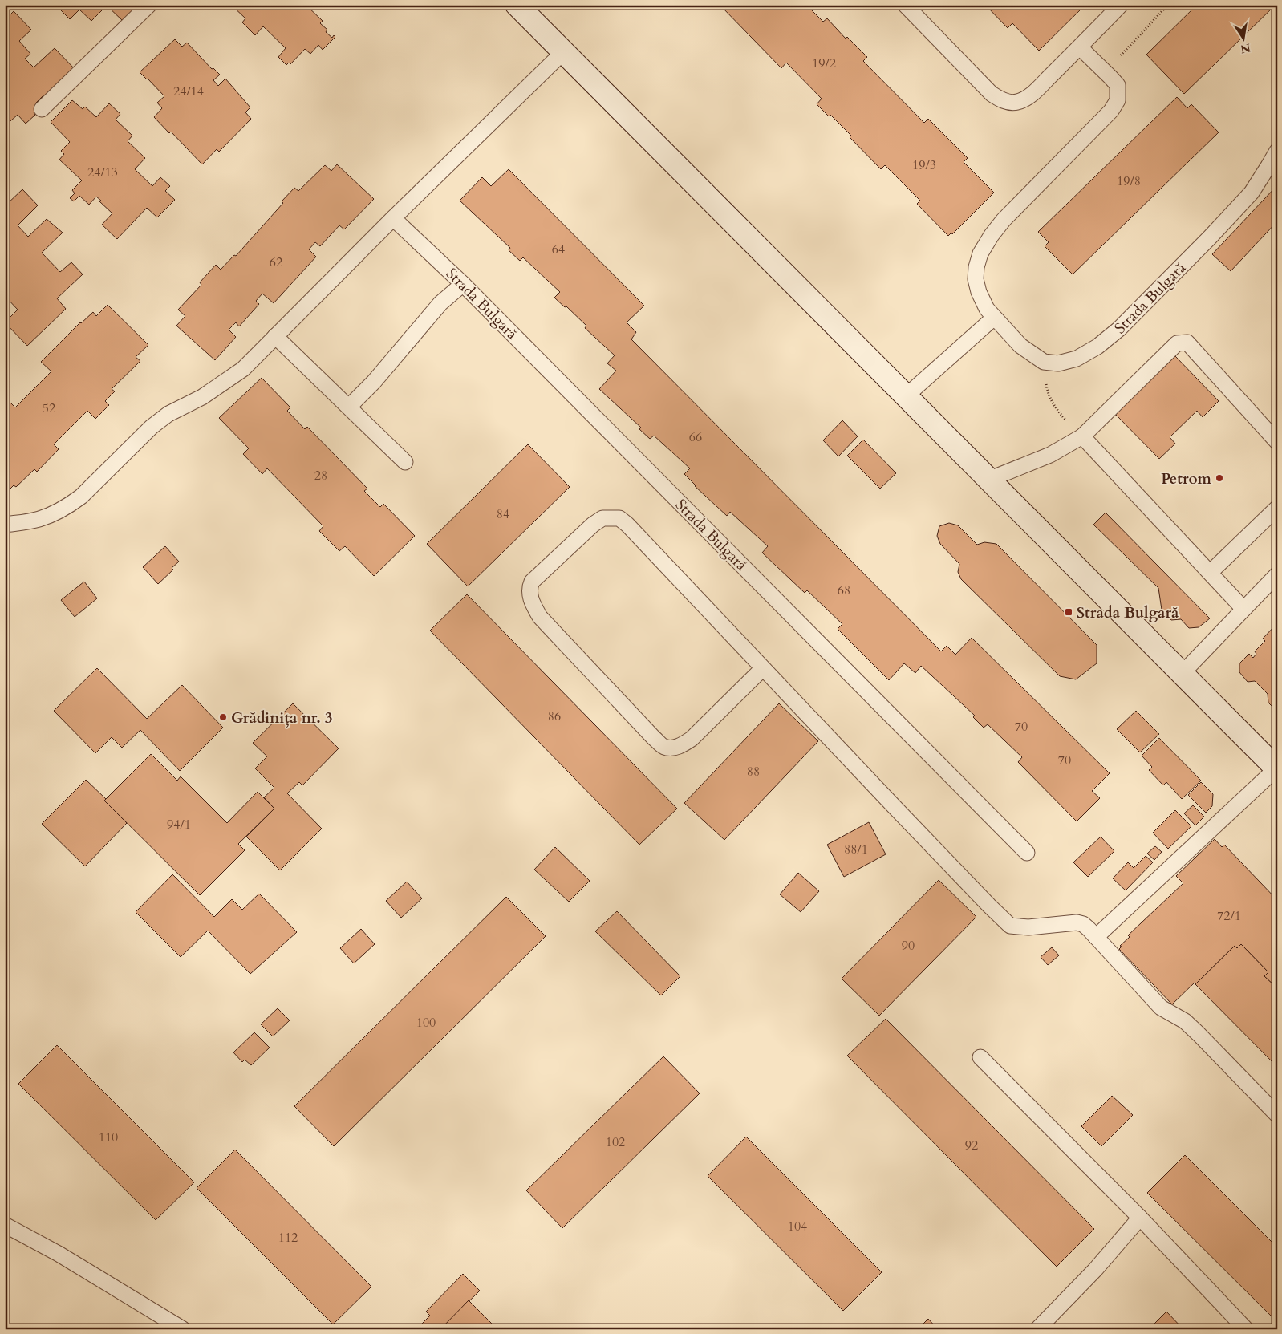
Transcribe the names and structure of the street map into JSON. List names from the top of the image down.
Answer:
{
  "streets": {
    "lane": ["Strada Bulgară"]
  },
  "places": {
    "other": ["Petrom", "Grădinița nr. 3"],
    "transit": ["Strada Bulgară"]
  },
  "house_numbers": [
    "19/2",
    "24/14",
    "19/3",
    "24/13",
    "19/8",
    "64",
    "62",
    "52",
    "66",
    "28",
    "84",
    "68",
    "86",
    "70",
    "70",
    "88",
    "94/1",
    "88/1",
    "72/1",
    "90",
    "100",
    "110",
    "102",
    "92",
    "104",
    "112"
  ],
  "north": "bottom"
}
